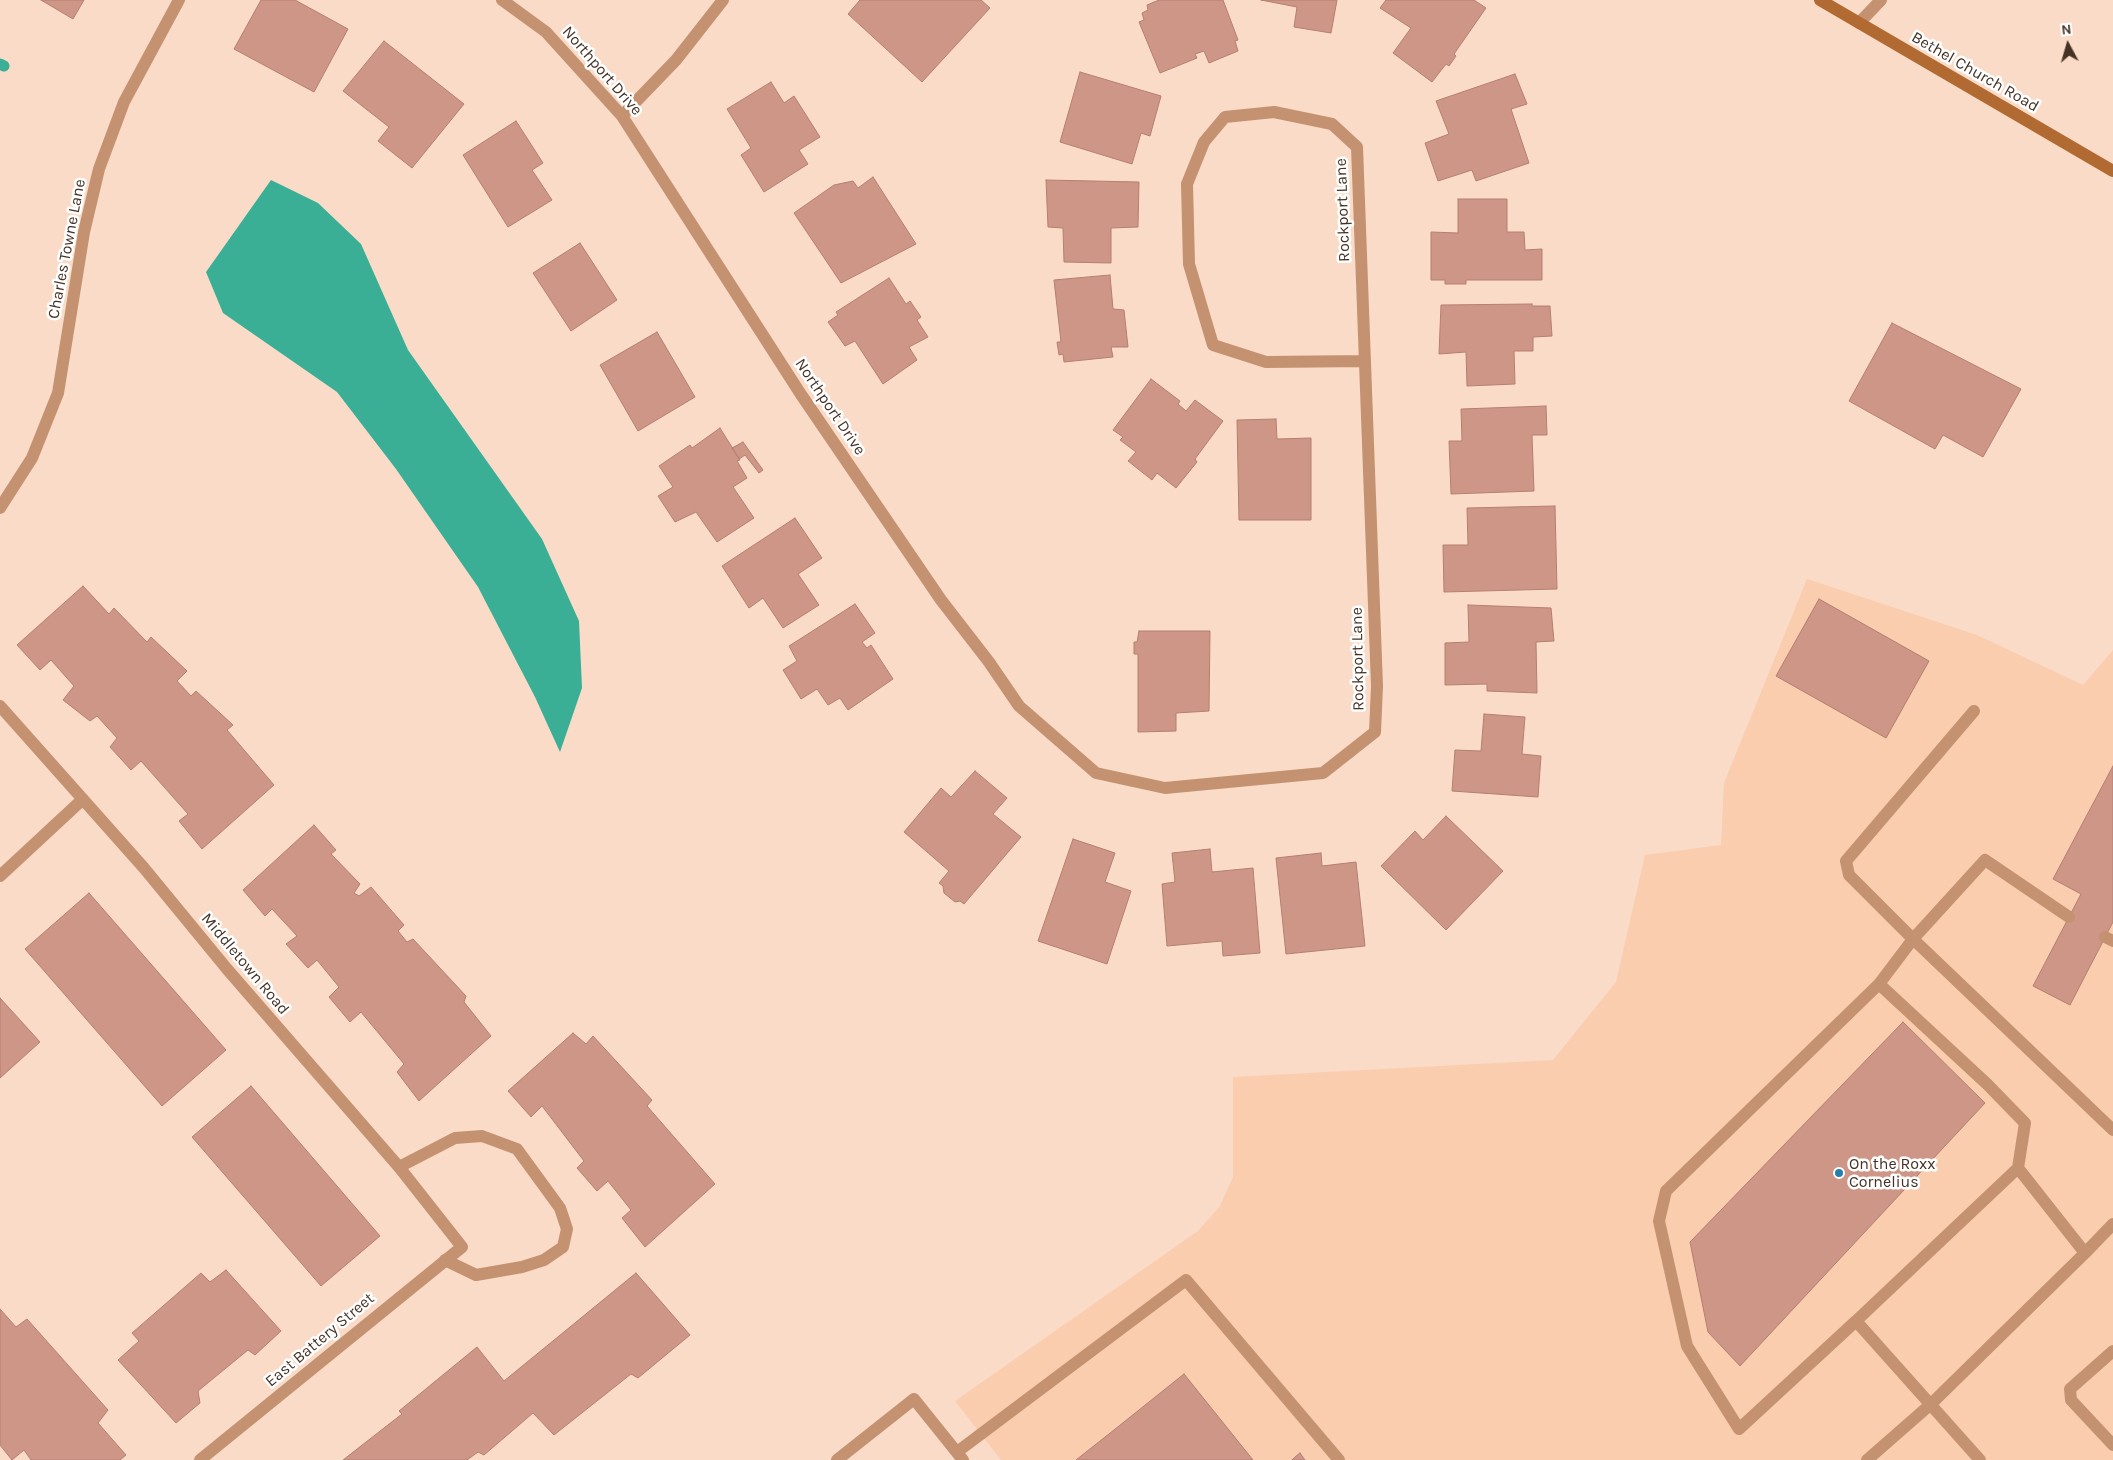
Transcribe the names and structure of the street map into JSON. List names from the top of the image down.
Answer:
{
  "streets": {
    "street": [
      "Northport Drive",
      "Bethel Church Road",
      "Rockport Lane",
      "Charles Towne Lane",
      "Middletown Road",
      "East Battery Street"
    ]
  },
  "crossings": [
    ["Northport Drive", "Rockport Lane"],
    ["Middletown Road", "East Battery Street"]
  ],
  "places": ["On the Roxx Cornelius"],
  "north": "top"
}
